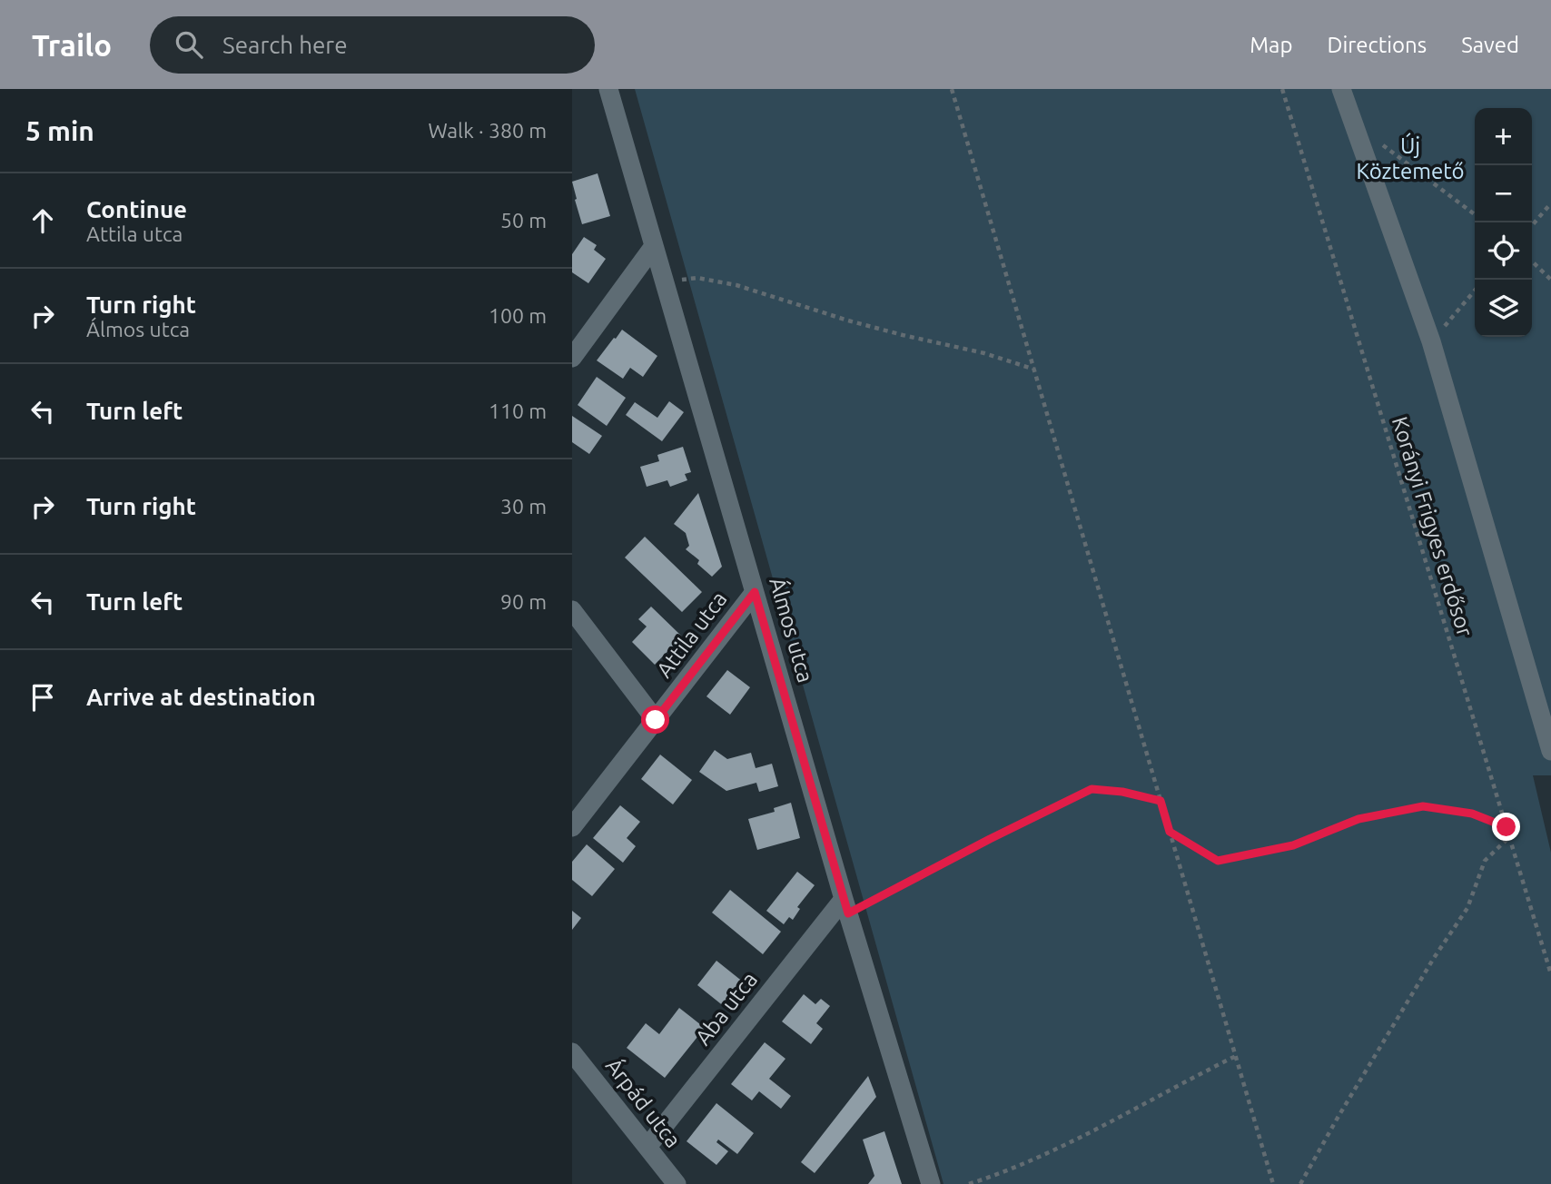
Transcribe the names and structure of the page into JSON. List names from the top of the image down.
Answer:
{
  "streets": {
    "street": [
      "Álmos utca",
      "Attila utca",
      "Aba utca",
      "Árpád utca"
    ],
    "path": ["Korányi Frigyes erdősor"]
  },
  "crossings": [
    ["Álmos utca", "Attila utca"],
    ["Álmos utca", "Aba utca"],
    ["Aba utca", "Árpád utca"]
  ],
  "parks": ["Új Köztemető"],
  "page": {
    "header": "Trailo",
    "search": "Search here",
    "nav": ["Map", "Directions", "Saved"],
    "heading": ["5 min", "Walk · 380 m"],
    "map_buttons": ["+", "−"],
    "list": [
      ["Continue", "Attila utca", "50 m"],
      ["Turn right", "Álmos utca", "100 m"],
      ["Turn left", "110 m"],
      ["Turn right", "30 m"],
      ["Turn left", "90 m"],
      "Arrive at destination"
    ]
  }
}
